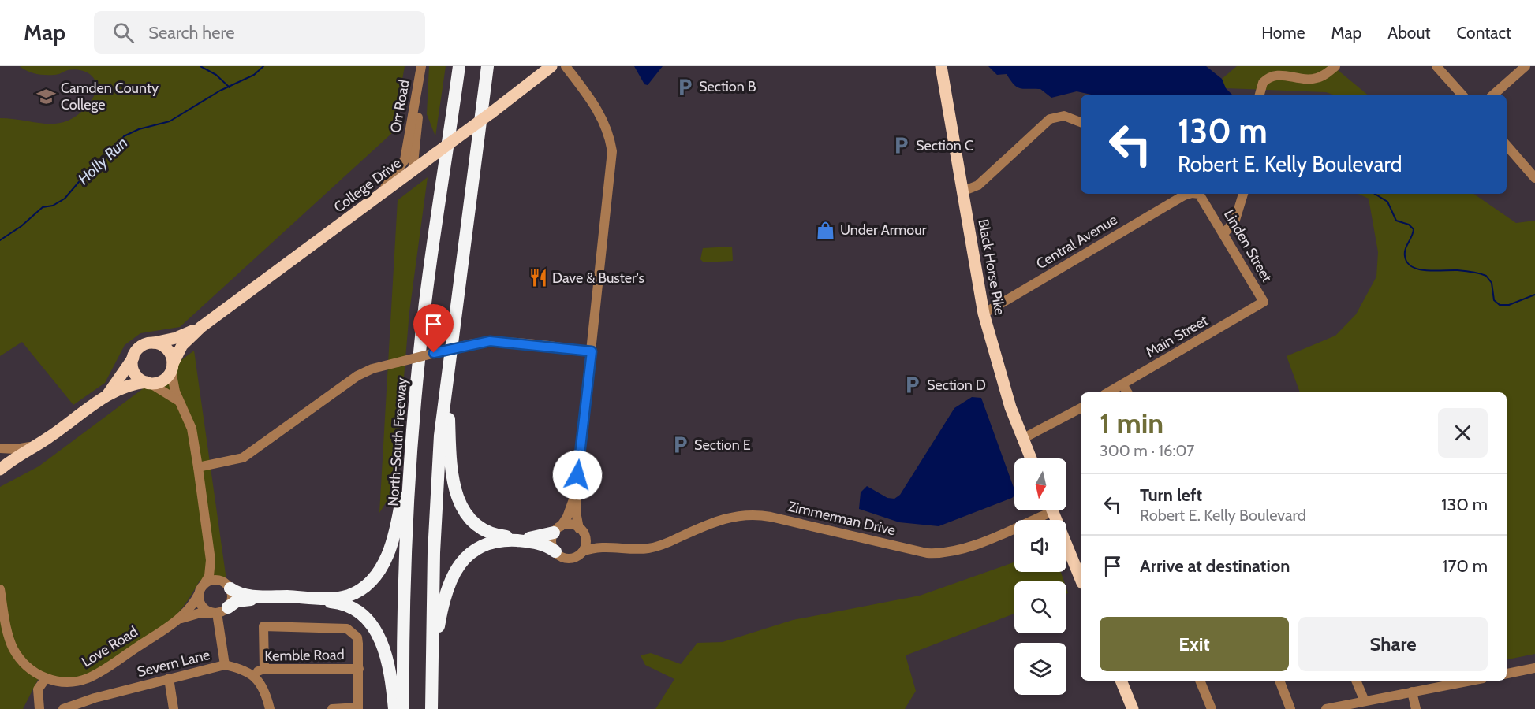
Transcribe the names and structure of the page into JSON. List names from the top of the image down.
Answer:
{
  "streets": {
    "highway": ["North-South Freeway"],
    "main road": ["College Drive", "Black Horse Pike"],
    "street": [
      "Orr Road",
      "Central Avenue",
      "Linden Street",
      "Main Street",
      "Zimmerman Drive",
      "Love Road",
      "Kemble Road",
      "Severn Lane"
    ]
  },
  "crossings": [
    ["Orr Road", "College Drive"],
    ["Central Avenue", "Black Horse Pike"],
    ["Linden Street", "Main Street"],
    ["Kemble Road", "Severn Lane"]
  ],
  "water": ["Holly Run"],
  "places": {
    "parking": [
      "Section B",
      "Section C",
      "Section D",
      "Section E"
    ],
    "school or university": ["Camden County College"],
    "shop": ["Under Armour"],
    "restaurant": ["Dave & Buster's"]
  },
  "north": "bottom",
  "page": {
    "header": "Map",
    "search": "Search here",
    "nav": [
      "Home",
      "Map",
      "About",
      "Contact"
    ],
    "turn": ["130 m", "Robert E. Kelly Boulevard"],
    "heading": ["1 min", "300 m · 16:07"],
    "list": [
      {
        "name": "Turn left",
        "note": "Robert E. Kelly Boulevard",
        "value": "130 m"
      },
      {
        "name": "Arrive at destination",
        "value": "170 m"
      }
    ],
    "buttons": ["Exit", "Share"]
  }
}
